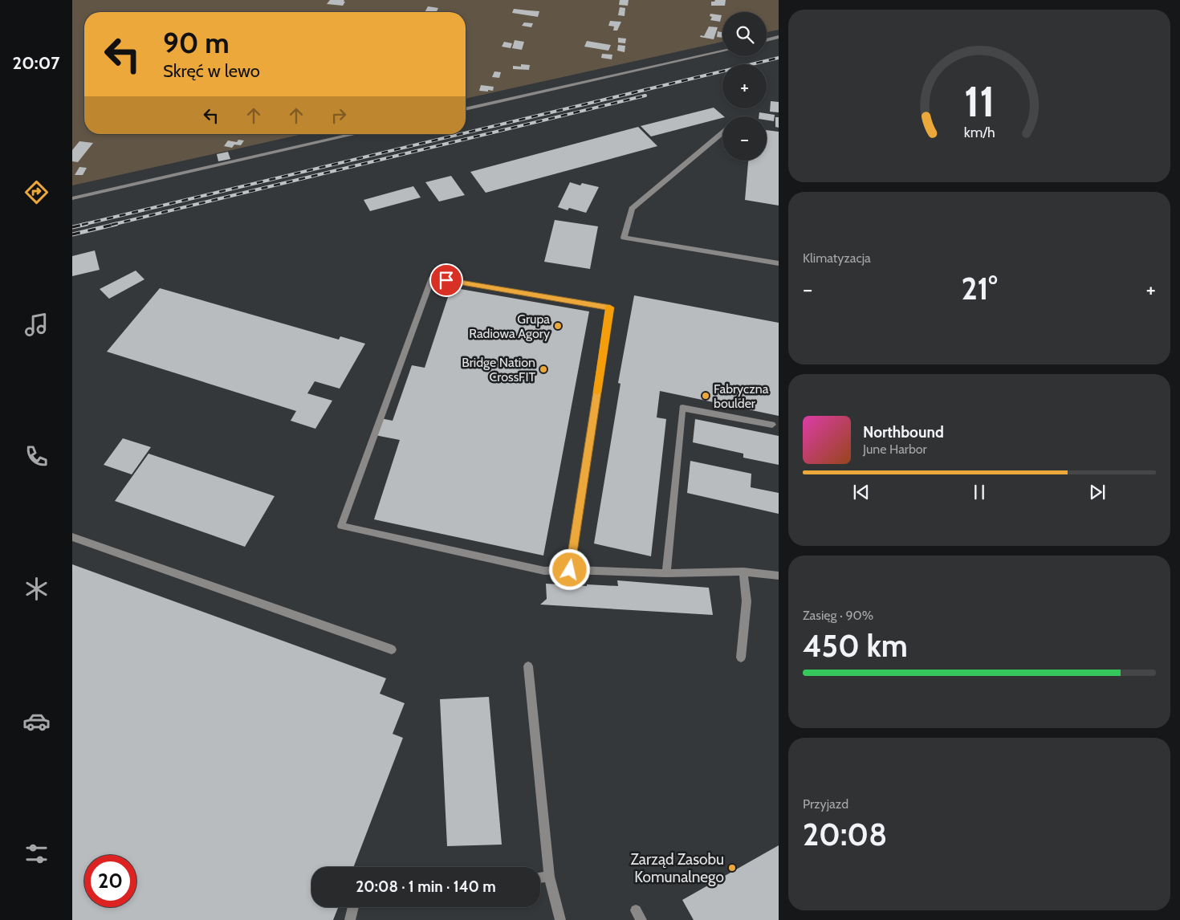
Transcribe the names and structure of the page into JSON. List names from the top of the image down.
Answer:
{
  "places": [
    "Grupa Radiowa Agory",
    "Bridge Nation CrossFIT",
    "Fabryczna boulder",
    "Zarząd Zasobu Komunalnego"
  ],
  "page": {
    "tabs": "20:07",
    "map_buttons": ["+", "−"],
    "turn": ["90 m", "Skręć w lewo"],
    "tile": [
      "Klimatyzacja",
      ["Zasięg · 90%", "450 km"],
      ["Przyjazd", "20:08"]
    ],
    "heat": ["−", "21°", "+"],
    "song": ["Northbound", "June Harbor"],
    "limit": "20",
    "trip": "20:08 · 1 min · 140 m",
    "gauge": ["11", "km/h"]
  }
}
